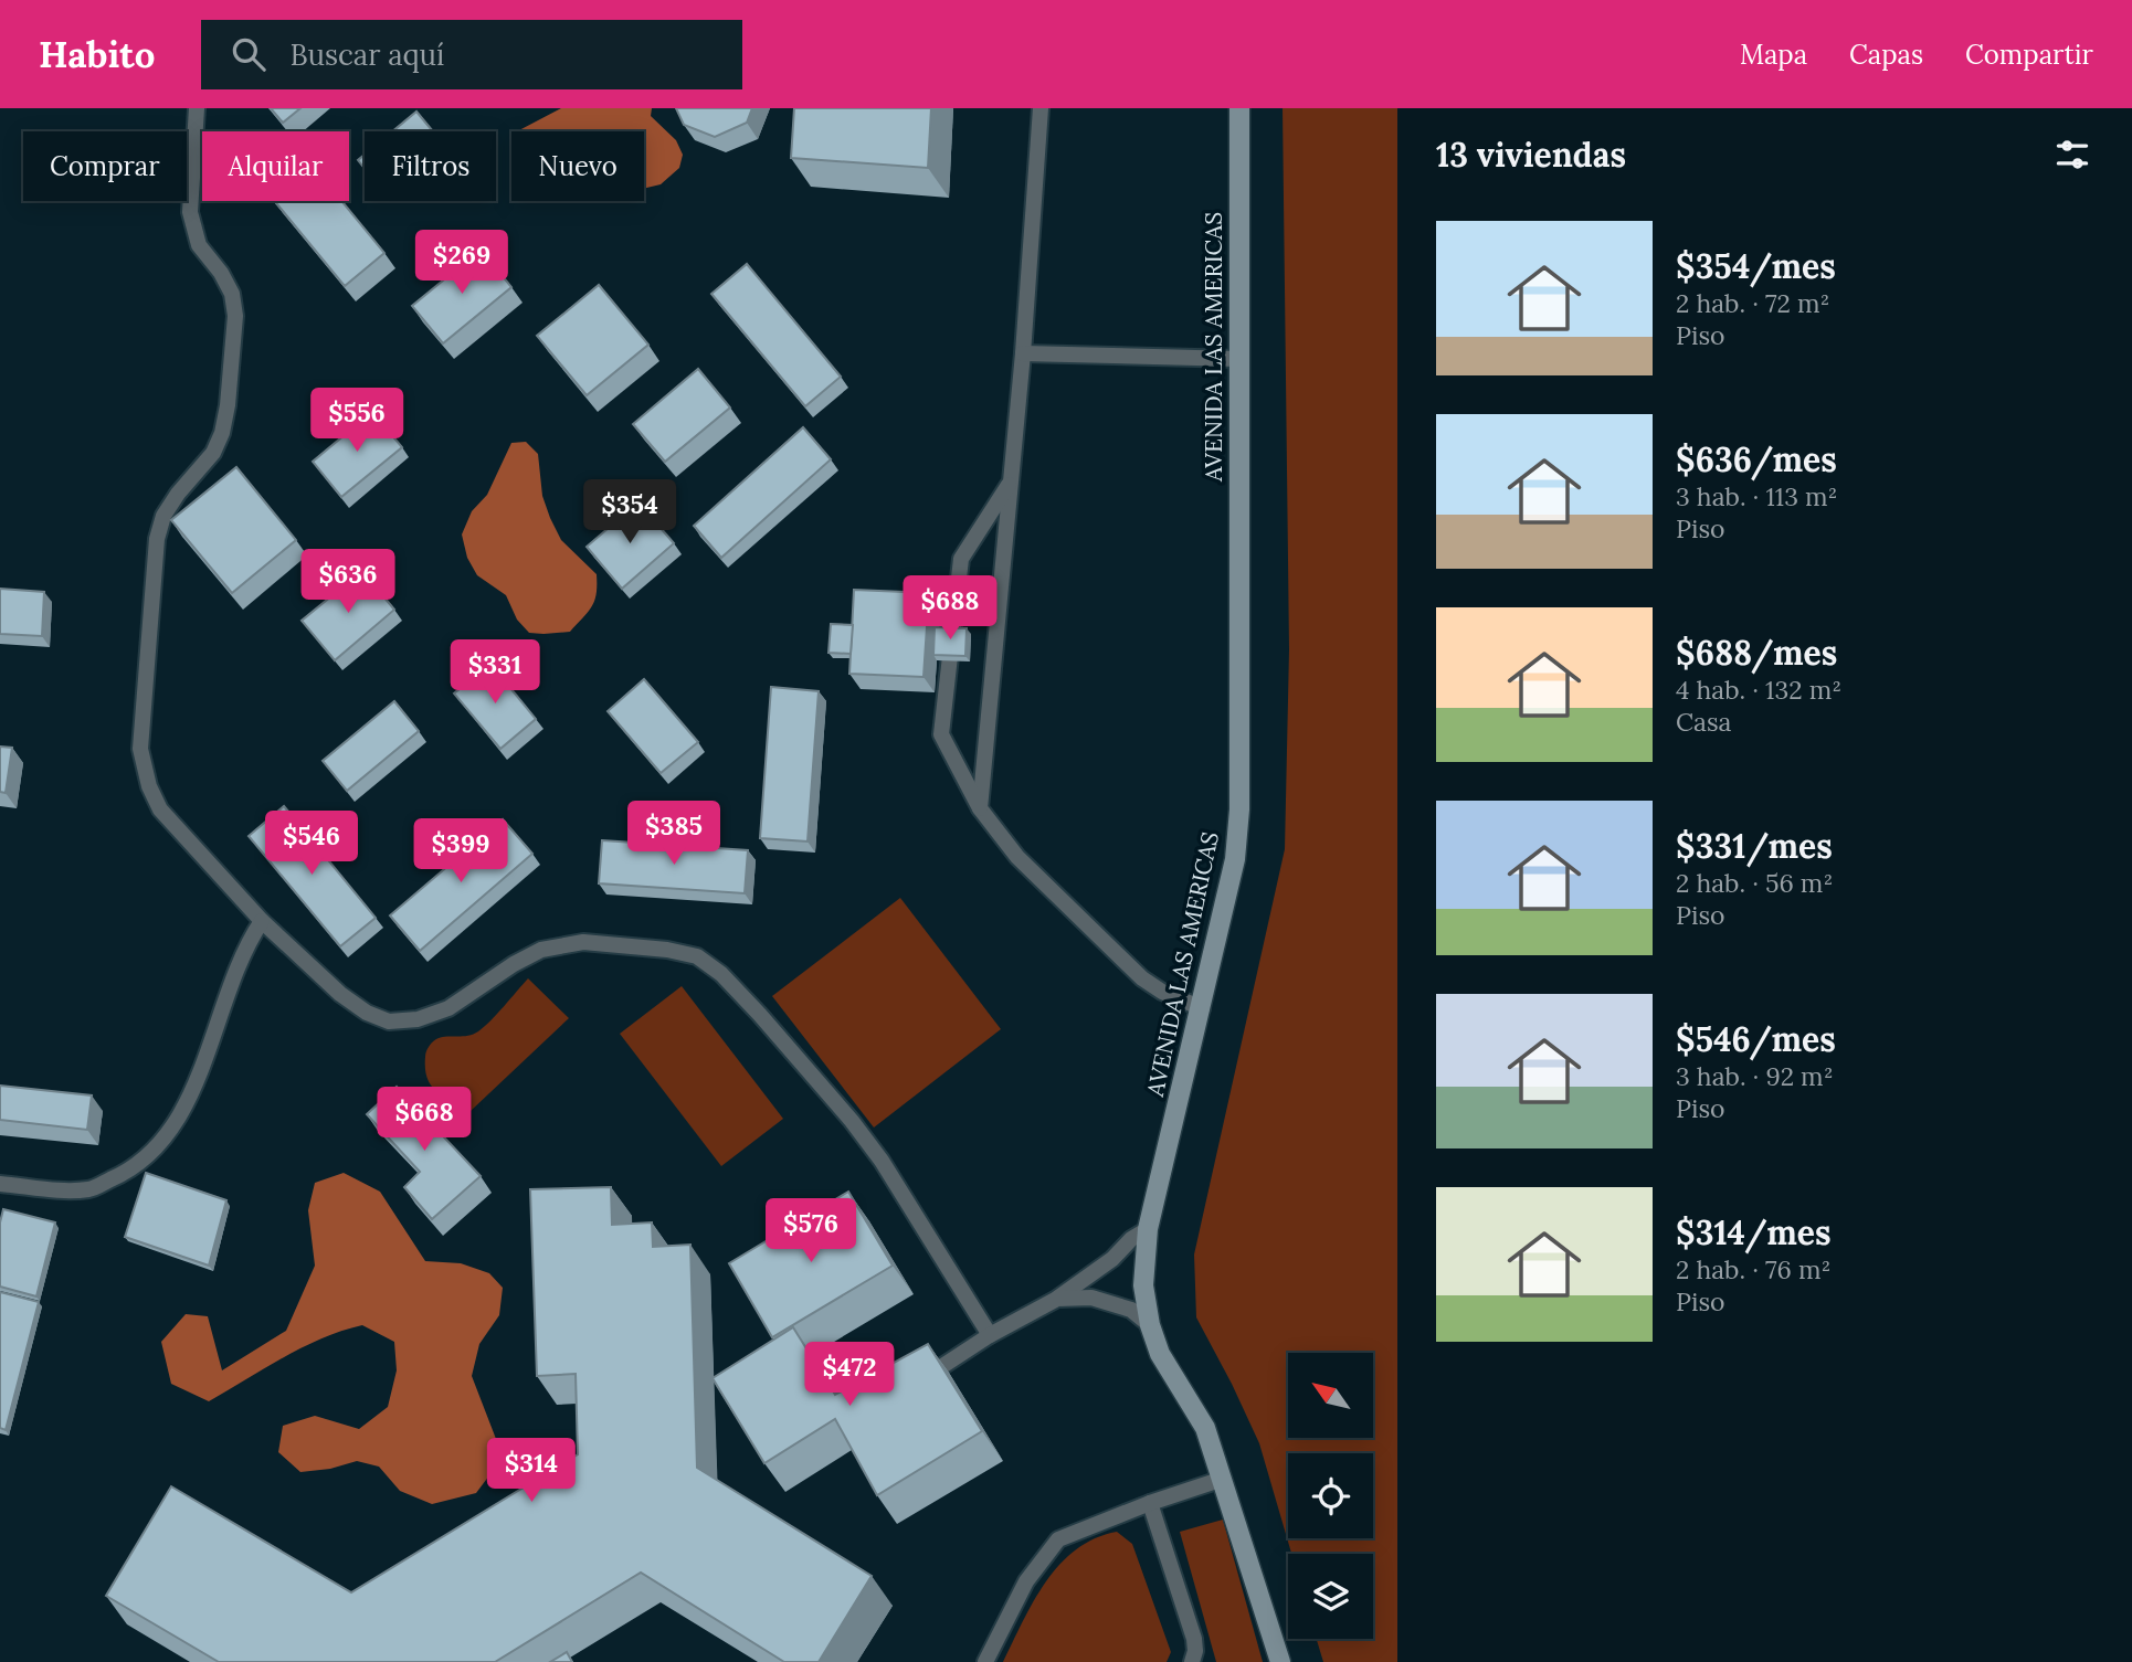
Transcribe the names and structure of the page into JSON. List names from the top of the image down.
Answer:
{
  "streets": {
    "street": ["AVENIDA LAS AMERICAS"]
  },
  "north": "top left",
  "page": {
    "header": "Habito",
    "search": "Buscar aquí",
    "nav": ["Mapa", "Capas", "Compartir"],
    "heading": "13 viviendas",
    "chip": [
      "Comprar",
      "Alquilar",
      "Filtros",
      "Nuevo"
    ],
    "list": [
      {
        "name": "$354/mes",
        "note": "2 hab. · 72 m² · Piso"
      },
      {
        "name": "$636/mes",
        "note": "3 hab. · 113 m² · Piso"
      },
      {
        "name": "$688/mes",
        "note": "4 hab. · 132 m² · Casa"
      },
      {
        "name": "$331/mes",
        "note": "2 hab. · 56 m² · Piso"
      },
      {
        "name": "$546/mes",
        "note": "3 hab. · 92 m² · Piso"
      },
      {
        "name": "$314/mes",
        "note": "2 hab. · 76 m² · Piso"
      }
    ],
    "price": [
      "$269",
      "$556",
      "$354",
      "$636",
      "$688",
      "$331",
      "$385",
      "$546",
      "$399",
      "$668",
      "$576",
      "$472",
      "$314"
    ]
  }
}
